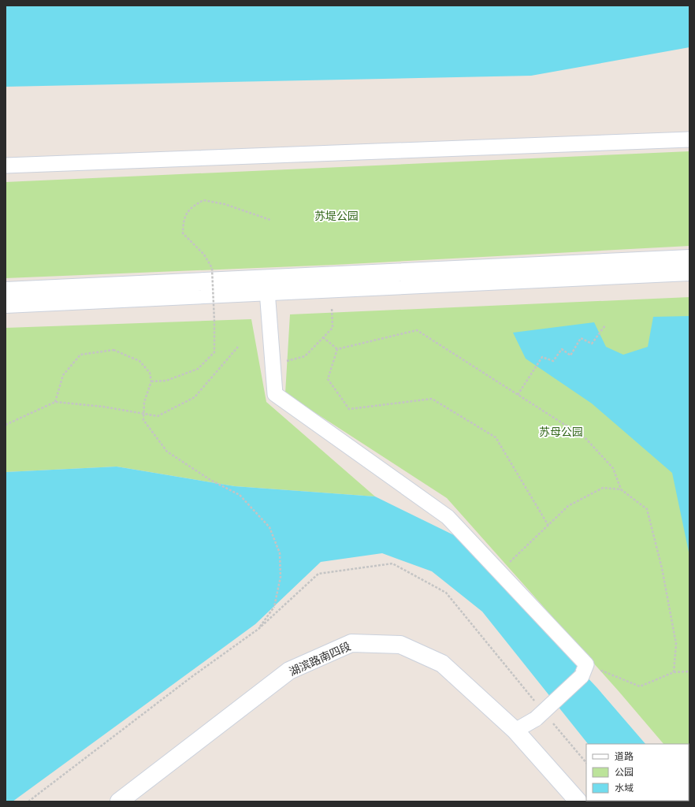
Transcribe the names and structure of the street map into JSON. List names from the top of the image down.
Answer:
{
  "streets": {
    "main road": ["湖滨路南四段"]
  },
  "parks": ["苏堤公园", "苏母公园"],
  "legend": ["道路", "公园", "水域"]
}
